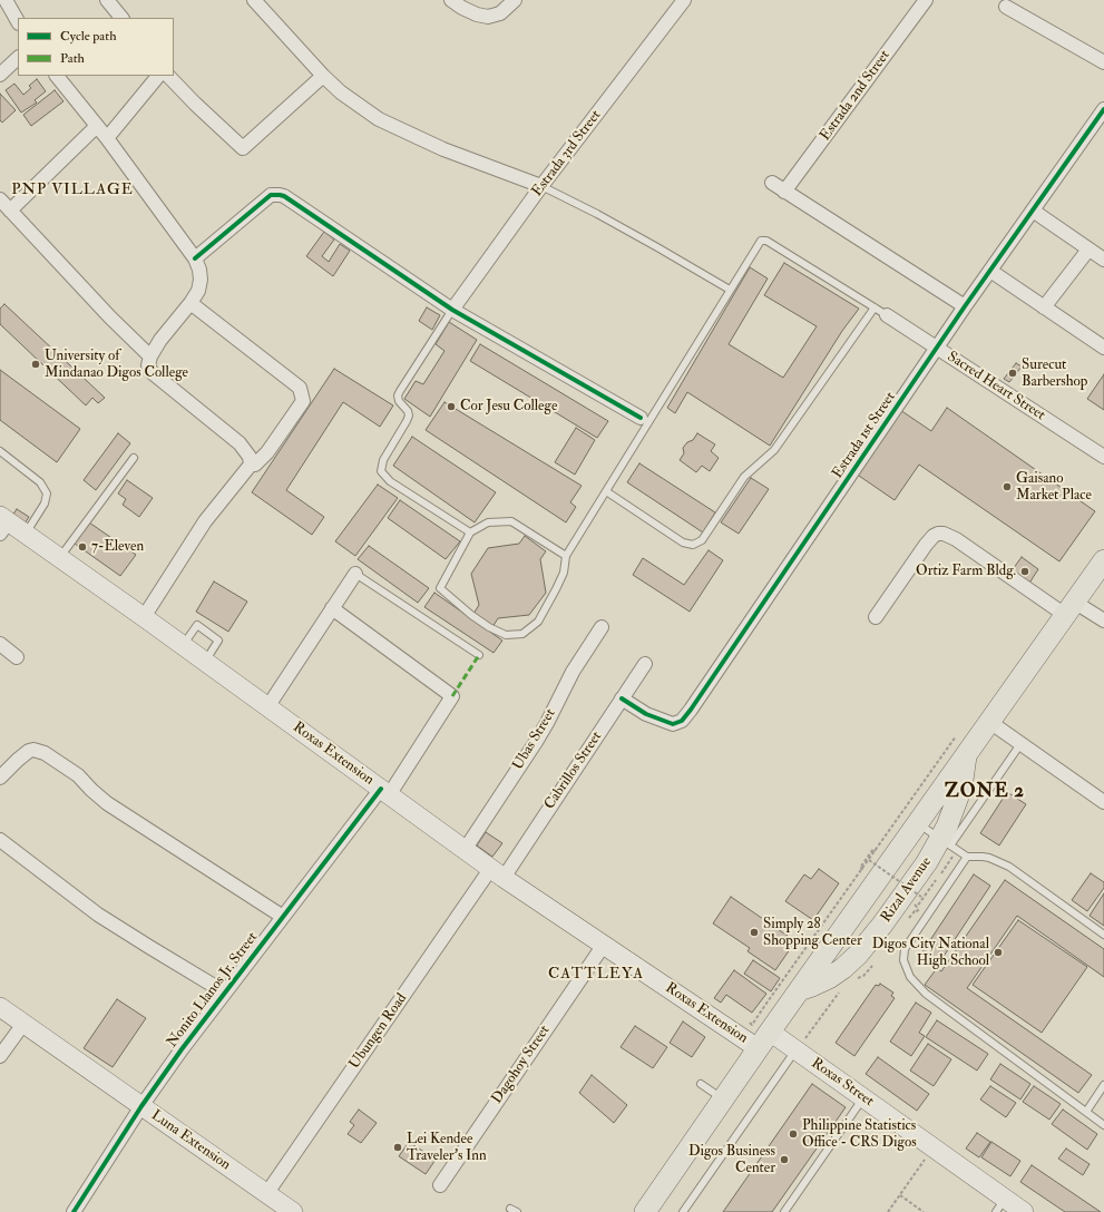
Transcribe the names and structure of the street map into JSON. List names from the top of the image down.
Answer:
{
  "streets": {
    "main road": [
      "Roxas Extension",
      "Rizal Avenue",
      "Roxas Street",
      "Luna Extension"
    ],
    "street": [
      "Estrada 2nd Street",
      "Estrada 3rd Street",
      "Sacred Heart Street",
      "Estrada 1st Street",
      "Ubas Street",
      "Cabrillos Street",
      "Nonito Llanos Jr. Street",
      "Ubungen Road",
      "Dagohoy Street"
    ]
  },
  "crossings": [
    ["Sacred Heart Street", "Estrada 1st Street"],
    ["Estrada 1st Street", "Cabrillos Street"],
    ["Ubas Street", "Roxas Extension"],
    ["Roxas Extension", "Cabrillos Street"],
    ["Roxas Extension", "Rizal Avenue"],
    ["Roxas Extension", "Nonito Llanos Jr. Street"],
    ["Roxas Extension", "Ubungen Road"],
    ["Roxas Extension", "Dagohoy Street"],
    ["Roxas Extension", "Roxas Street"],
    ["Cabrillos Street", "Ubungen Road"],
    ["Rizal Avenue", "Roxas Street"],
    ["Nonito Llanos Jr. Street", "Luna Extension"],
    ["Ubungen Road", "Luna Extension"]
  ],
  "districts": ["PNP VILLAGE", "ZONE 2", "CATTLEYA"],
  "places": [
    "University of Mindanao Digos College",
    "Surecut Barbershop",
    "Cor Jesu College",
    "Gaisano Market Place",
    "7-Eleven",
    "Ortiz Farm Bldg.",
    "Simply 28 Shopping Center",
    "Digos City National High School",
    "Philippine Statistics Office - CRS Digos",
    "Lei Kendee Traveler's Inn",
    "Digos Business Center"
  ],
  "legend": ["Cycle path", "Path"]
}
